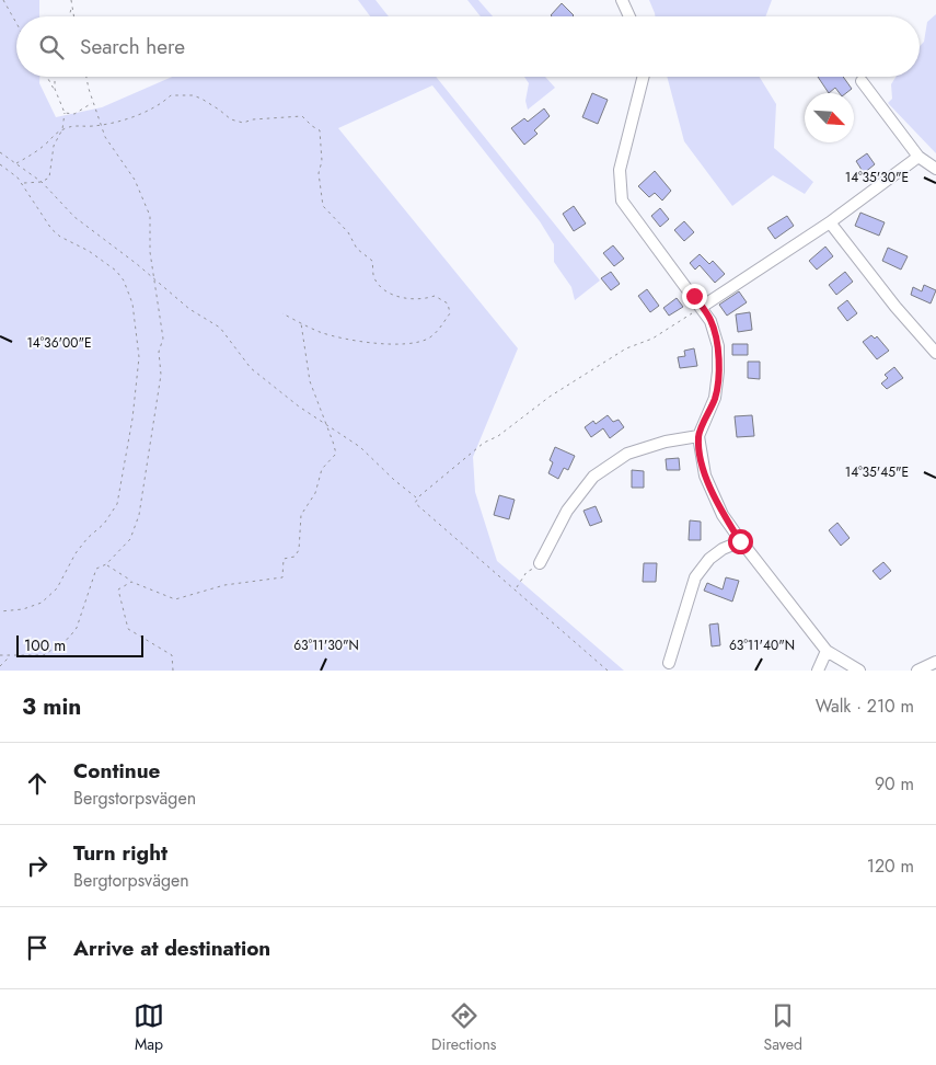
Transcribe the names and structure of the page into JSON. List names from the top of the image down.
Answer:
{
  "scale_bar": "100 m",
  "north": "bottom right",
  "page": {
    "search": "Search here",
    "scale": "100 m",
    "heading": ["3 min", "Walk · 210 m"],
    "list": [
      ["Continue", "Bergstorpsvägen", "90 m"],
      ["Turn right", "Bergtorpsvägen", "120 m"],
      "Arrive at destination"
    ],
    "nav": ["Map", "Directions", "Saved"]
  },
  "coordinates": [
    "14°35'30\"E",
    "14°36'00\"E",
    "14°35'45\"E",
    "63°11'30\"N",
    "63°11'40\"N"
  ]
}
